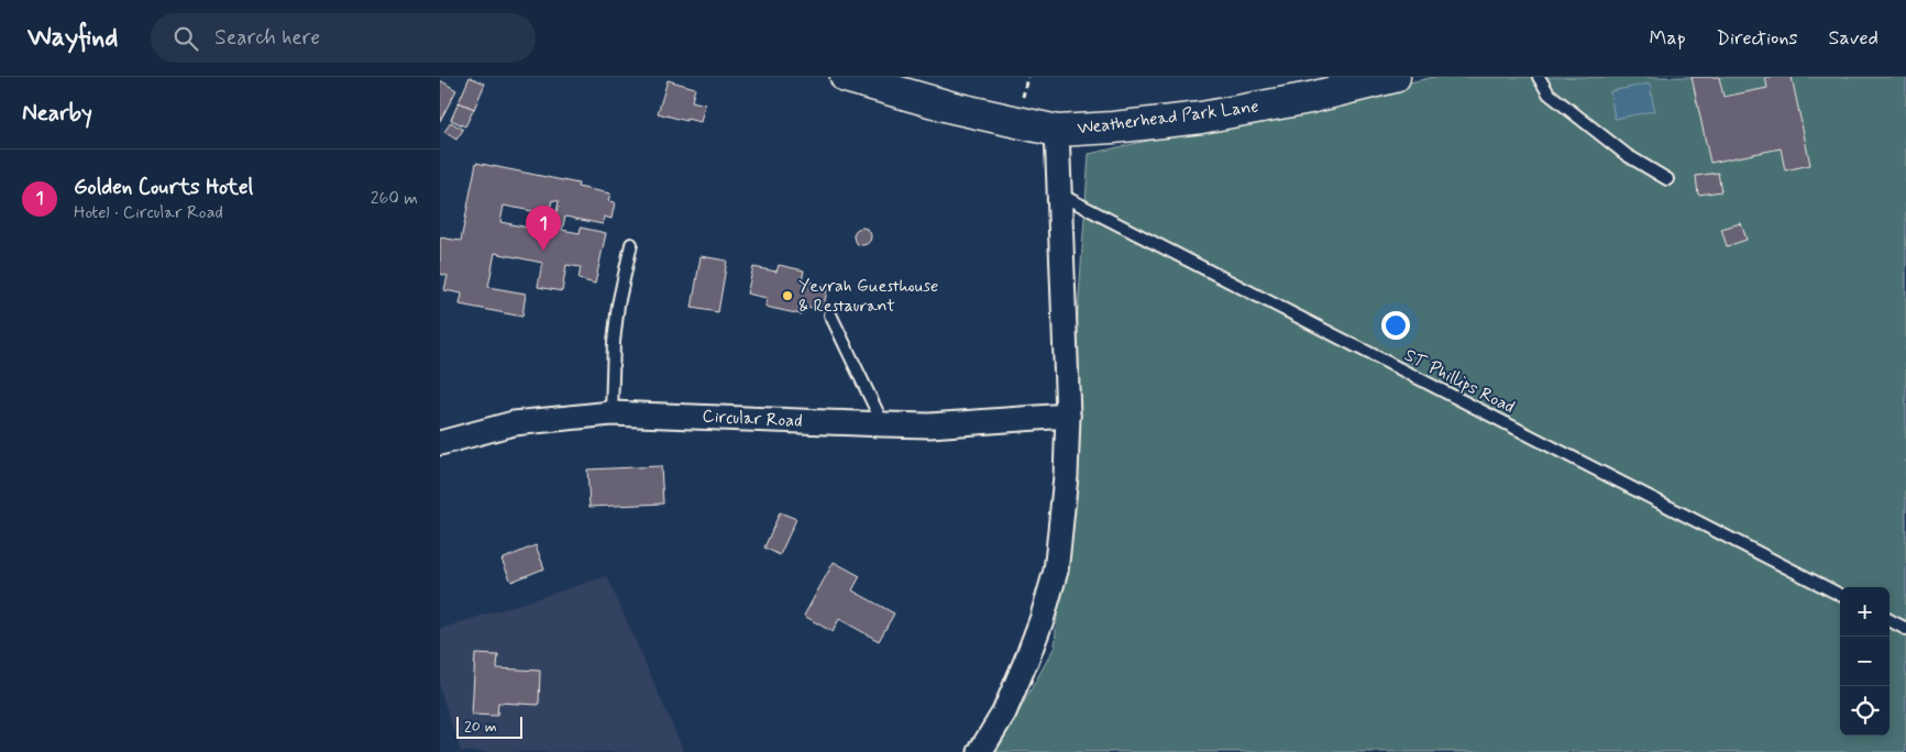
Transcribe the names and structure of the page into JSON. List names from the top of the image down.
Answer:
{
  "streets": {
    "main road": ["Weatherhead Park Lane"],
    "street": ["Circular Road"],
    "lane": ["ST Phillips Road"]
  },
  "places": ["Yevrah Guesthouse & Restaurant"],
  "scale_bar": "20 m",
  "page": {
    "header": "Wayfind",
    "search": "Search here",
    "nav": ["Map", "Directions", "Saved"],
    "heading": "Nearby",
    "list": [
      {
        "mark": "1",
        "name": "Golden Courts Hotel",
        "note": "Hotel · Circular Road",
        "value": "260 m"
      }
    ],
    "pins": "1",
    "map_buttons": ["+", "−"],
    "scale": "20 m"
  }
}
